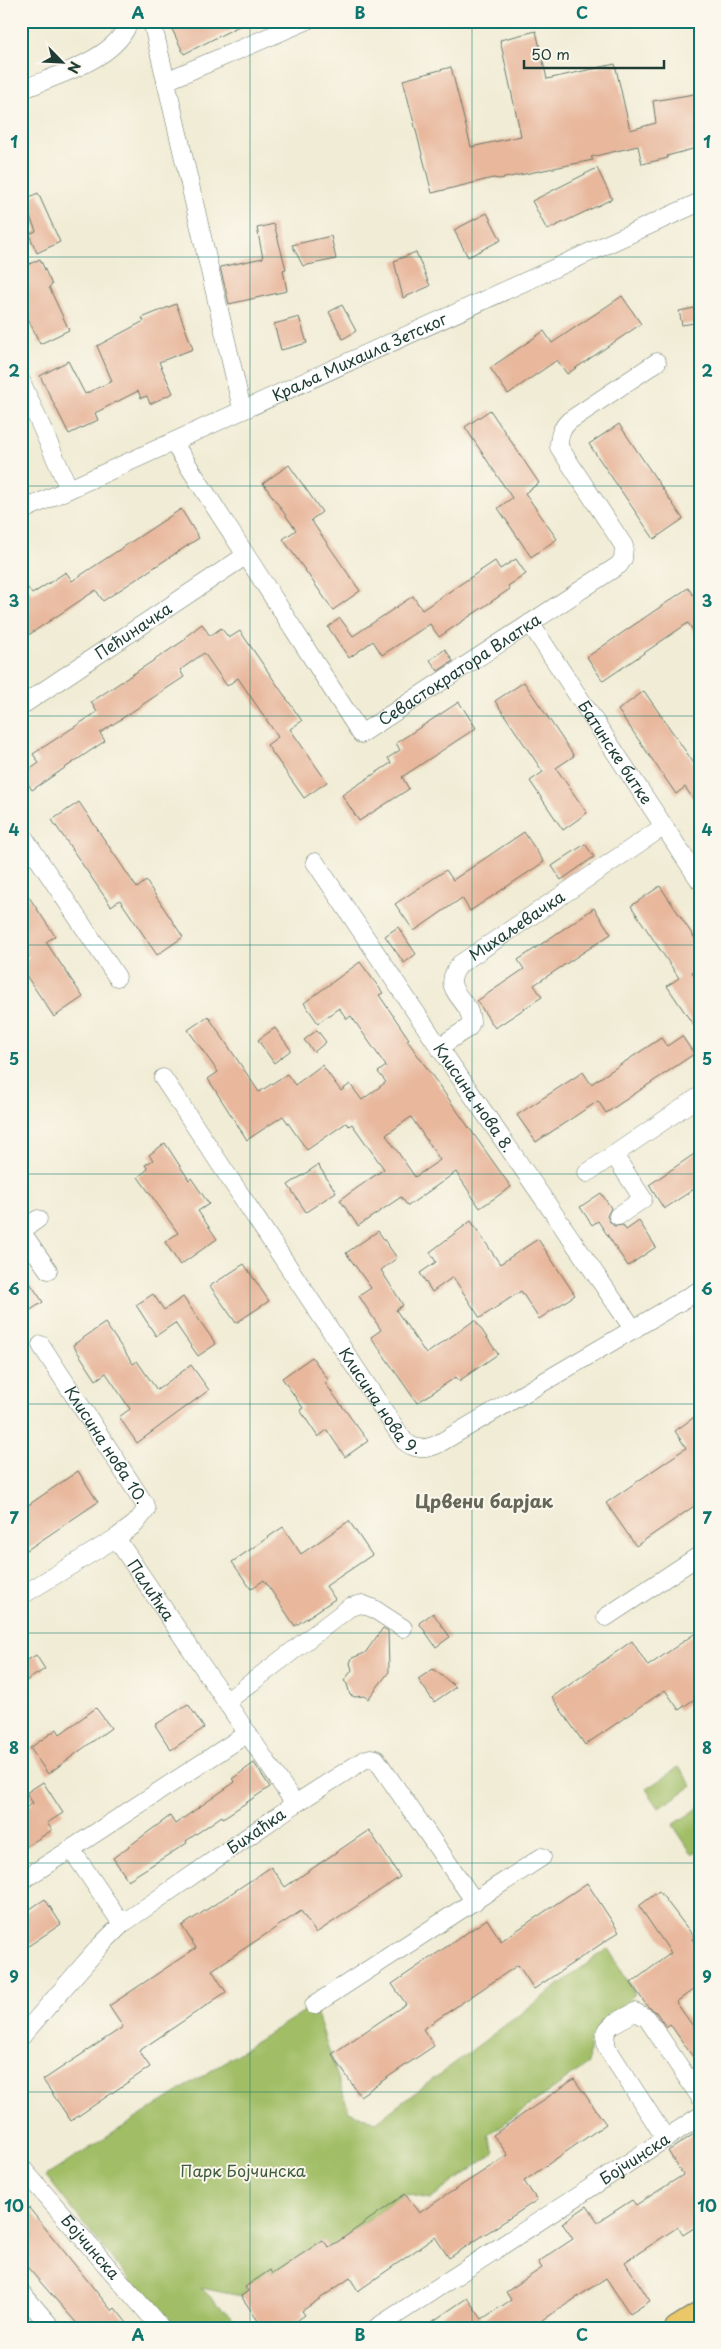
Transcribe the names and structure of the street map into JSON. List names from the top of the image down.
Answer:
{
  "streets": {
    "street": [
      "Краља Михаила Зетског",
      "Пећиначка",
      "Севастократора Влатка",
      "Батинске битке",
      "Михаљевачка",
      "Клисина нова 8.",
      "Клисина нова 9.",
      "Клисина нова 10.",
      "Палићка",
      "Бихаћка",
      "Бојчинска"
    ]
  },
  "crossings": [
    ["Краља Михаила Зетског", "Севастократора Влатка"],
    ["Пећиначка", "Севастократора Влатка"],
    ["Севастократора Влатка", "Батинске битке"],
    ["Батинске битке", "Михаљевачка"],
    ["Михаљевачка", "Клисина нова 8."],
    ["Клисина нова 8.", "Клисина нова 9."],
    ["Клисина нова 10.", "Палићка"],
    ["Палићка", "Бихаћка"]
  ],
  "districts": ["Црвени барјак"],
  "parks": ["Парк Бојчинска"],
  "scale_bar": "50 m",
  "north": "bottom right",
  "grid": {
    "columns": ["A", "B", "C"],
    "rows": [
      "1",
      "2",
      "3",
      "4",
      "5",
      "6",
      "7",
      "8",
      "9",
      "10"
    ]
  }
}
